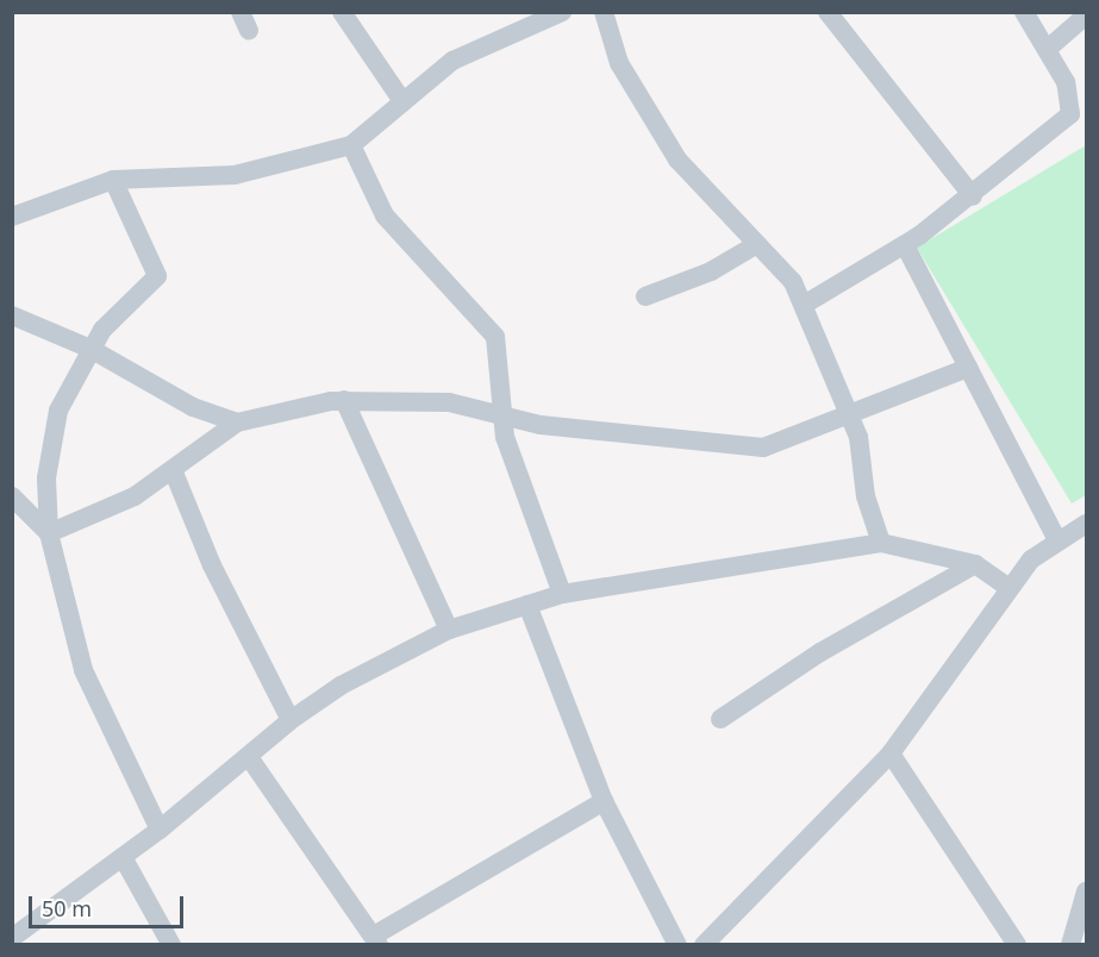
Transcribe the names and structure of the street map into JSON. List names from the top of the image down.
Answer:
{
  "scale_bar": "50 m"
}
